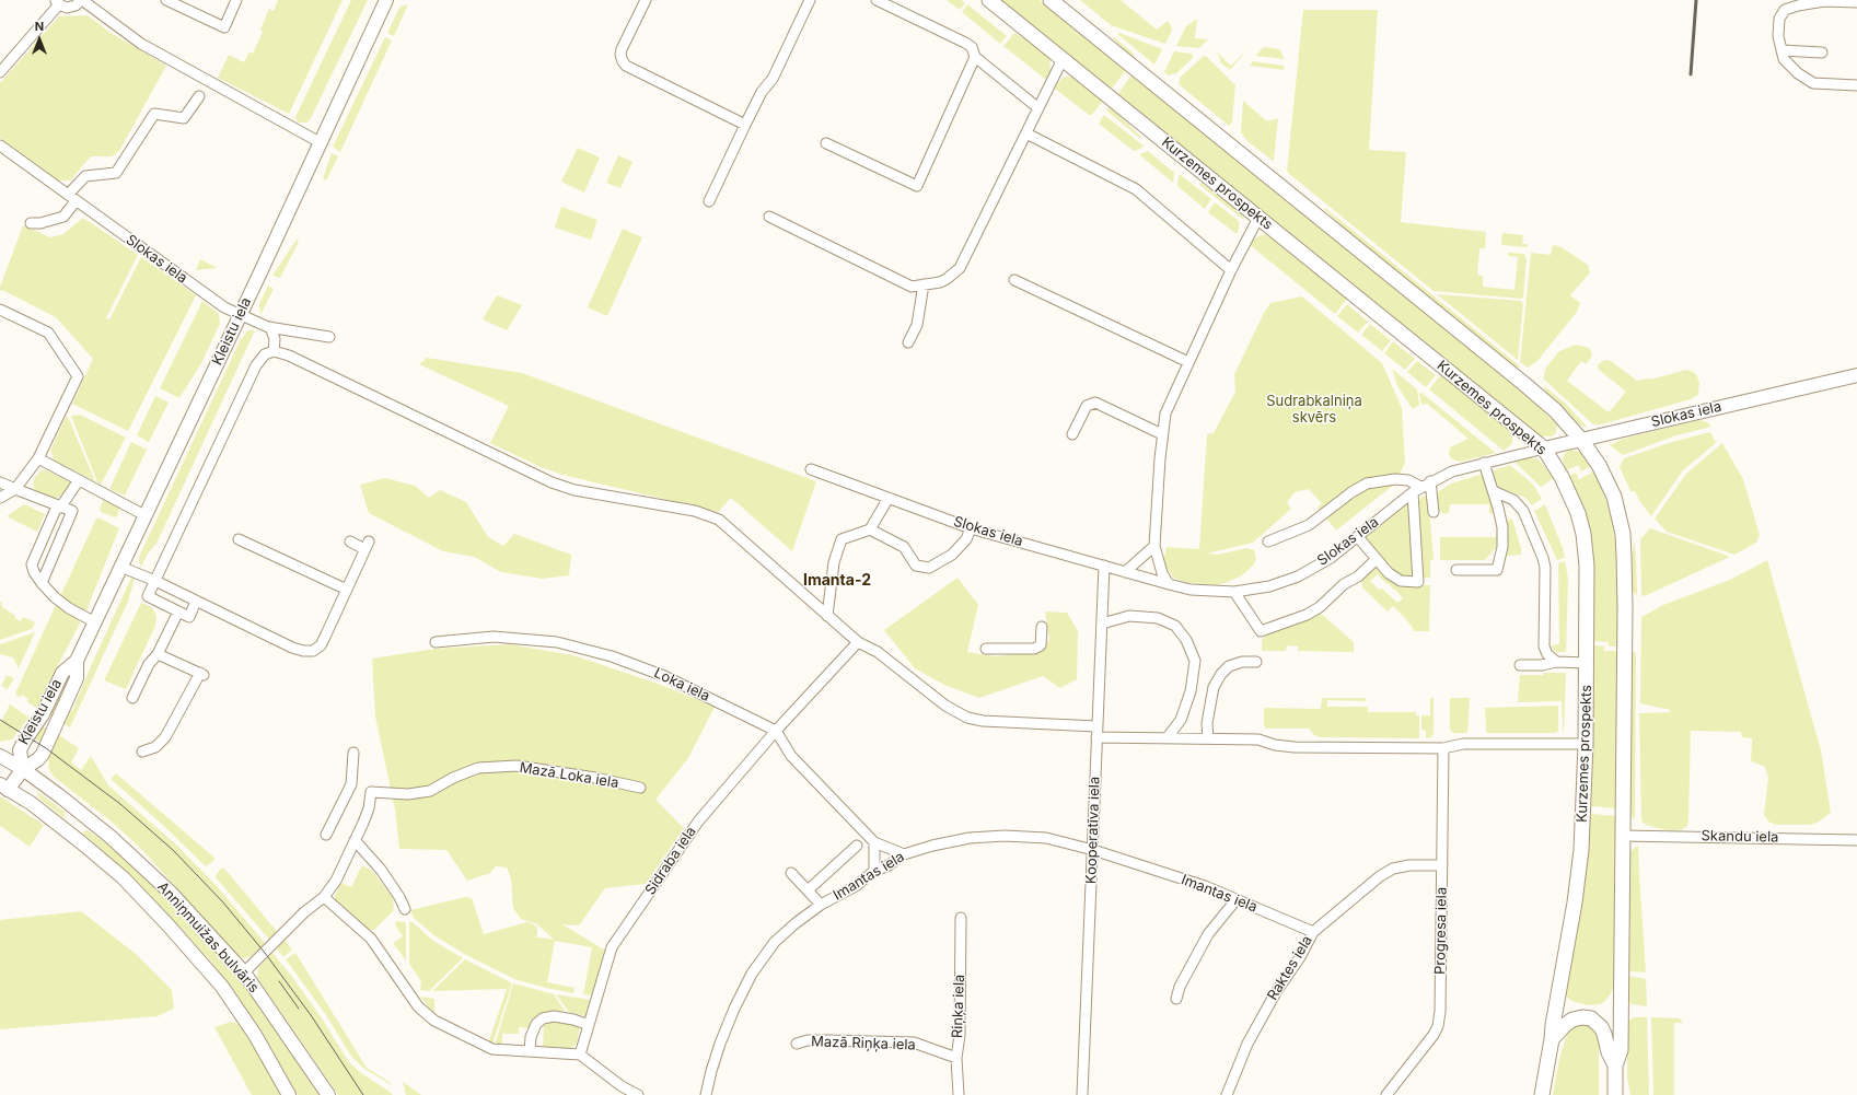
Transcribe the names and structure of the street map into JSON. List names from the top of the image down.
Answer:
{
  "streets": {
    "main road": ["Kurzemes prospekts"],
    "street": [
      "Slokas iela",
      "Kleistu iela",
      "Loka iela",
      "Mazā Loka iela",
      "Kooperatīva iela",
      "Skandu iela",
      "Sidraba iela",
      "Imantas iela",
      "Progresa iela",
      "Anniņmuižas bulvāris",
      "Raktes iela",
      "Riņķa iela",
      "Mazā Riņķa iela"
    ]
  },
  "crossings": [
    ["Kurzemes prospekts", "Slokas iela"],
    ["Slokas iela", "Kleistu iela"],
    ["Slokas iela", "Kooperatīva iela"],
    ["Kleistu iela", "Anniņmuižas bulvāris"],
    ["Loka iela", "Sidraba iela"],
    ["Kooperatīva iela", "Imantas iela"],
    ["Imantas iela", "Raktes iela"],
    ["Progresa iela", "Raktes iela"],
    ["Riņķa iela", "Mazā Riņķa iela"]
  ],
  "districts": ["Imanta-2"],
  "parks": ["Sudrabkalniņa skvērs"],
  "north": "top"
}
